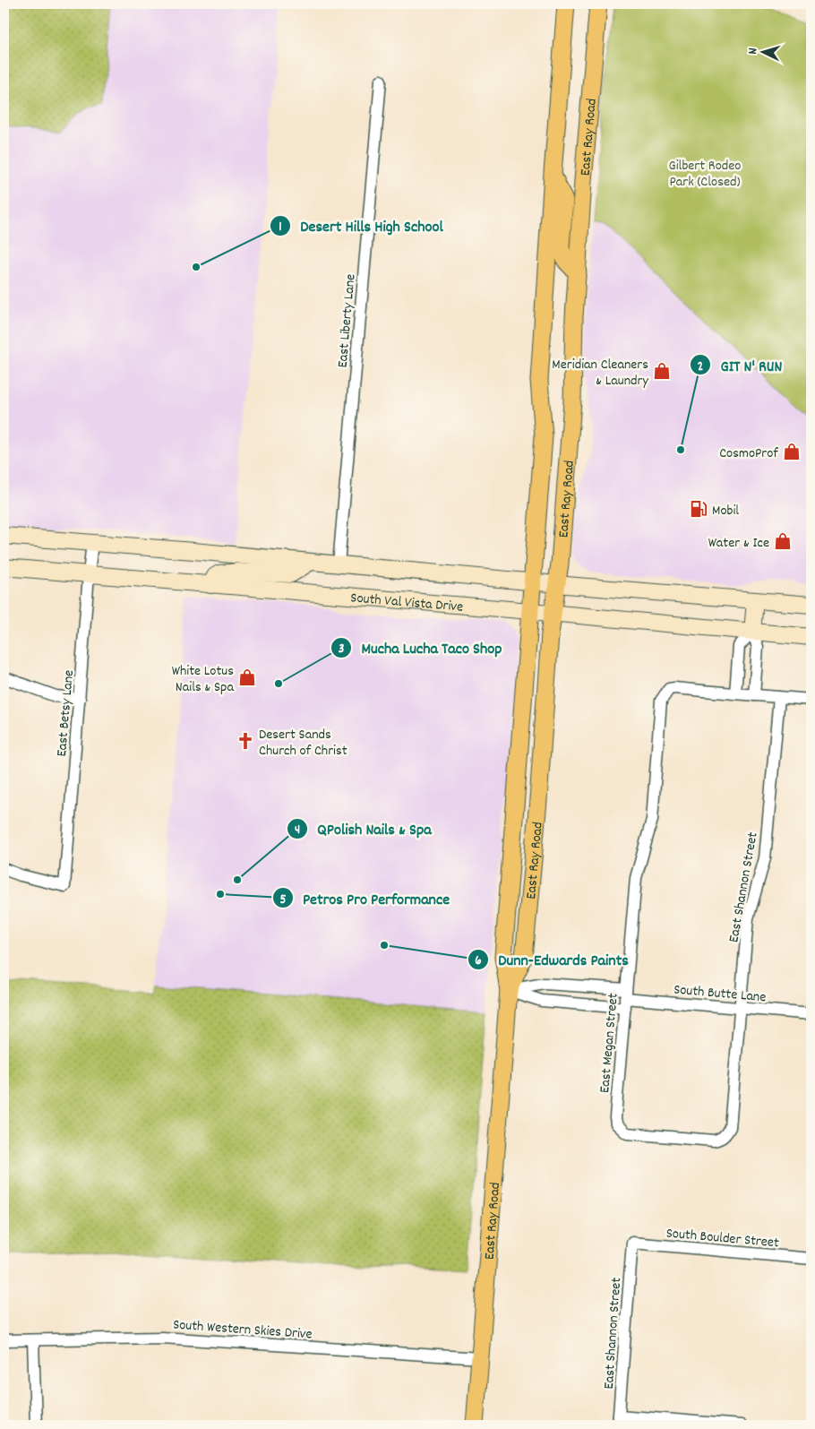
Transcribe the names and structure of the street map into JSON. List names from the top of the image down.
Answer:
{
  "streets": {
    "main road": ["East Ray Road", "South Val Vista Drive"],
    "street": [
      "East Liberty Lane",
      "East Betsy Lane",
      "East Shannon Street",
      "South Butte Lane",
      "East Megan Street",
      "South Boulder Street",
      "South Western Skies Drive"
    ]
  },
  "crossings": [
    ["East Ray Road", "South Val Vista Drive"],
    ["East Ray Road", "South Butte Lane"],
    ["East Ray Road", "South Western Skies Drive"],
    ["East Liberty Lane", "South Val Vista Drive"],
    ["South Val Vista Drive", "East Betsy Lane"],
    ["East Shannon Street", "South Butte Lane"],
    ["East Shannon Street", "East Megan Street"],
    ["East Shannon Street", "South Boulder Street"],
    ["South Butte Lane", "East Megan Street"]
  ],
  "parks": ["Gilbert Rodeo Park (Closed)"],
  "places": {
    "other": [
      "Desert Hills High School",
      "GIT N' RUN",
      "Mucha Lucha Taco Shop",
      "QPolish Nails & Spa",
      "Petros Pro Performance",
      "Dunn-Edwards Paints"
    ],
    "shop": [
      "Meridian Cleaners & Laundry",
      "CosmoProf",
      "Water & Ice",
      "White Lotus Nails & Spa"
    ],
    "fuel station": ["Mobil"],
    "church": ["Desert Sands Church of Christ"]
  },
  "north": "left"
}
